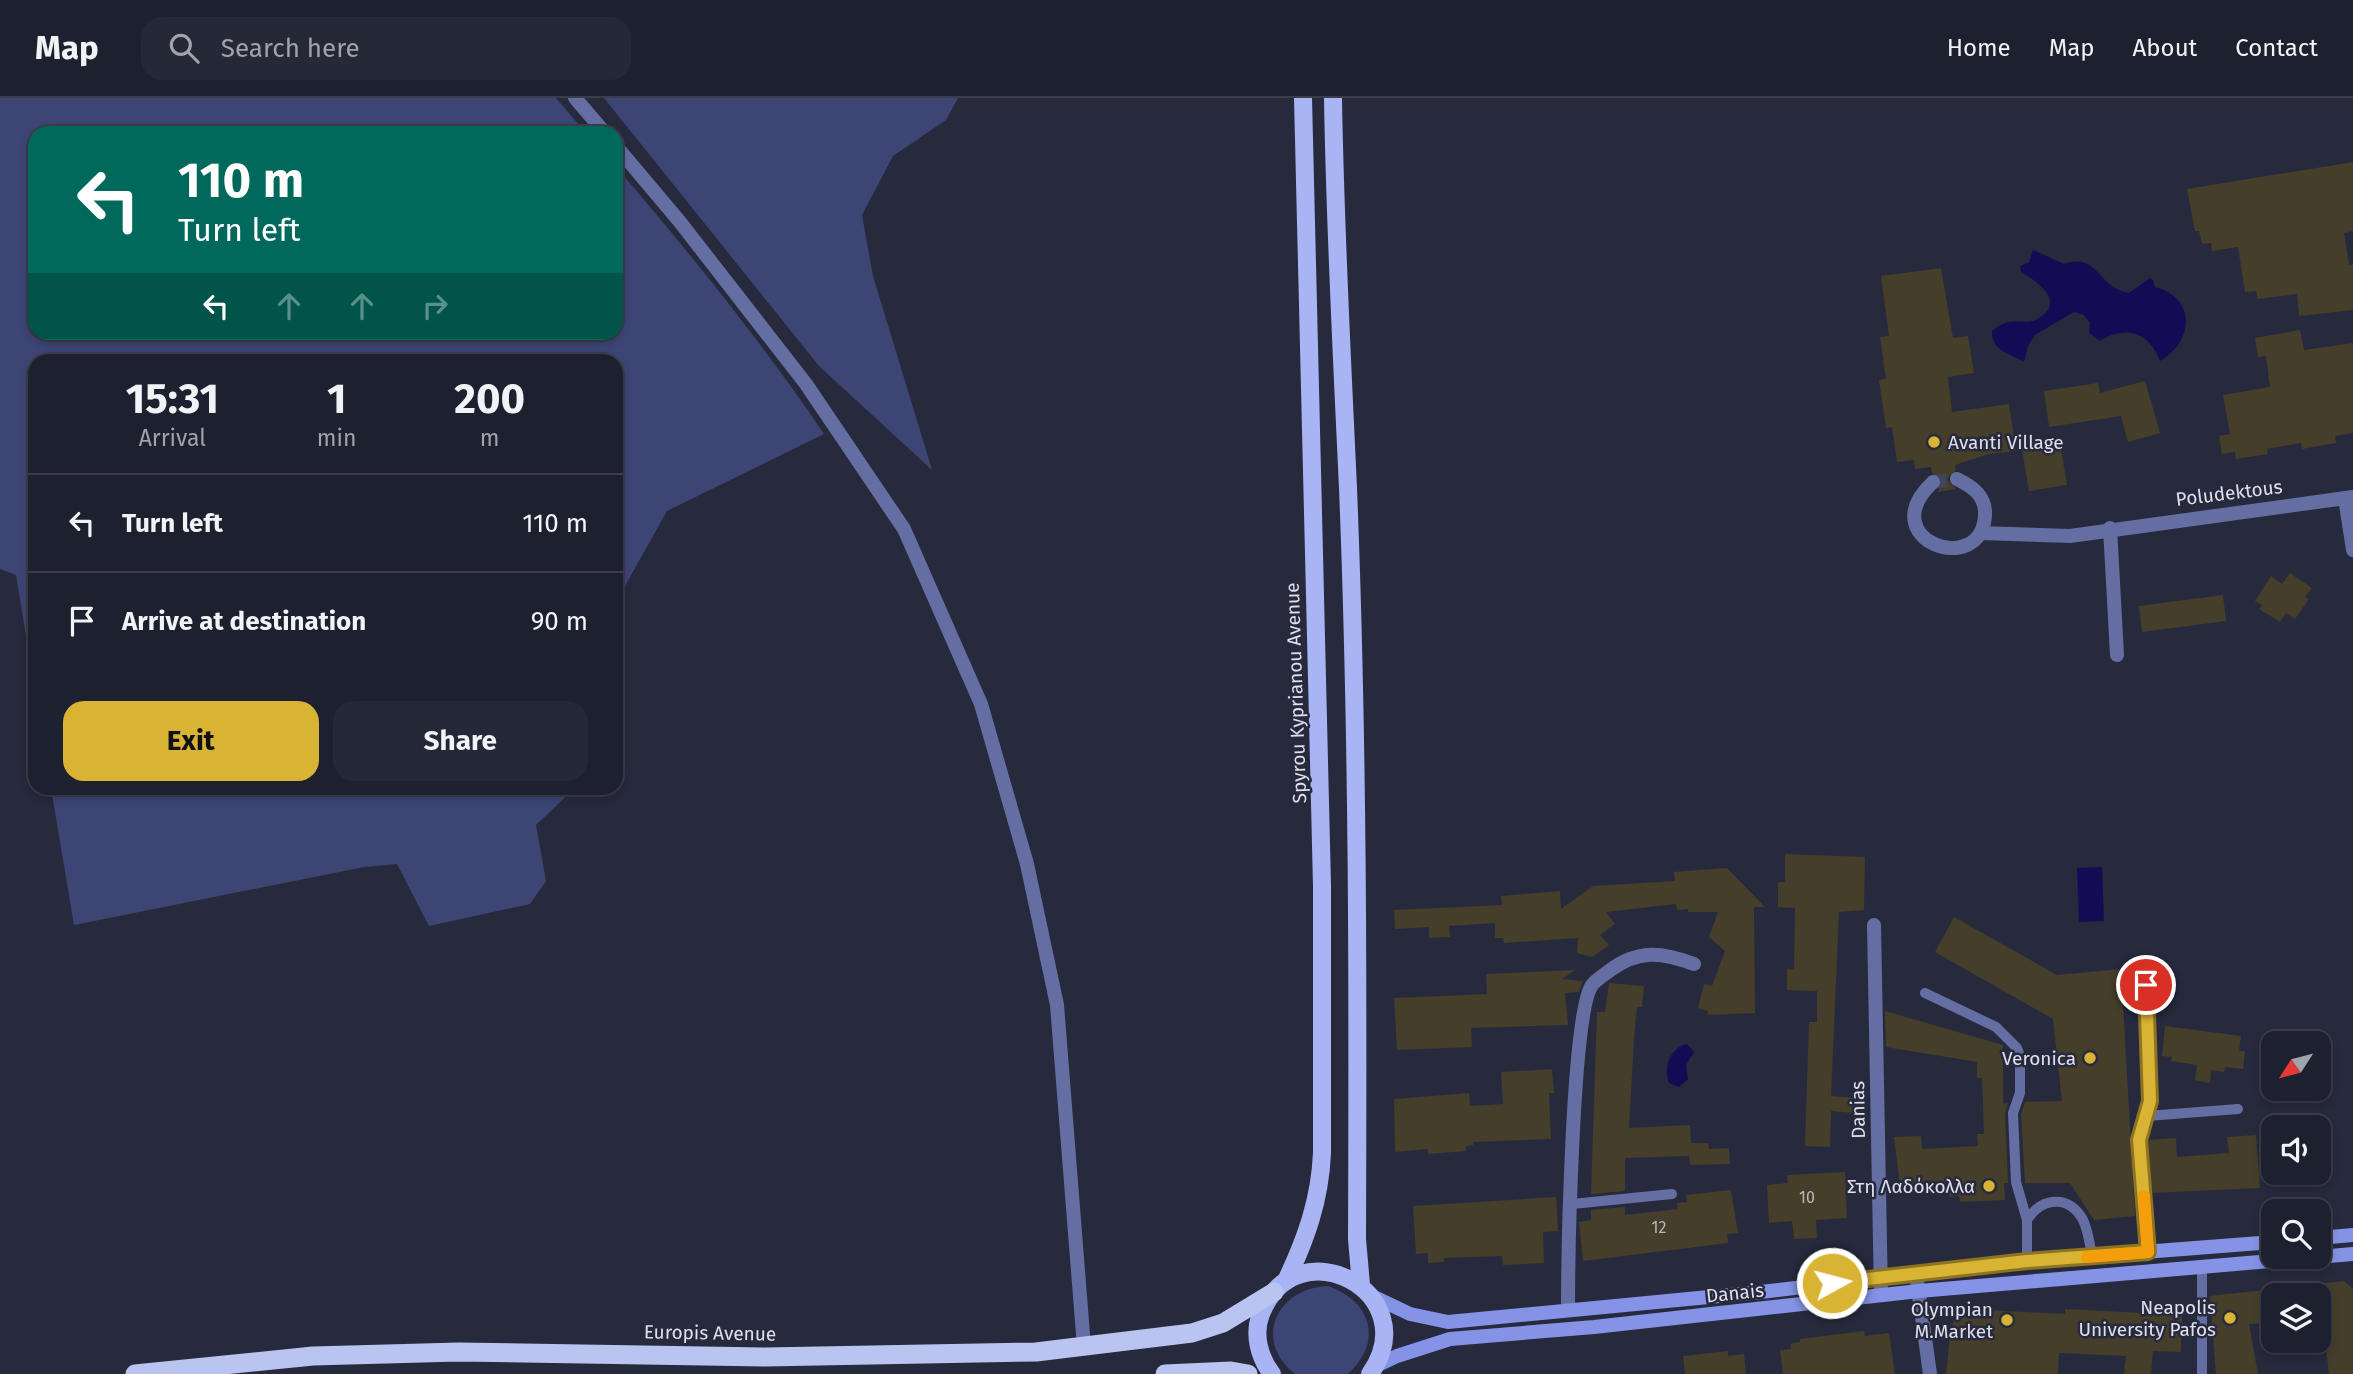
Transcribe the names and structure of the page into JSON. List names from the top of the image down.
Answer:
{
  "streets": {
    "highway": ["Europis Avenue"],
    "main road": ["Spyrou Kyprianou Avenue", "Danais"],
    "street": ["Poludektous", "Danias"]
  },
  "crossings": [
    ["Spyrou Kyprianou Avenue", "Europis Avenue"],
    ["Danias", "Danais"]
  ],
  "places": [
    "Avanti Village",
    "Veronica",
    "Στη Λαδόκολλα",
    "Neapolis University Pafos",
    "Olympian M.Market"
  ],
  "house_numbers": ["10", "12"],
  "north": "bottom left",
  "page": {
    "header": "Map",
    "search": "Search here",
    "nav": [
      "Home",
      "Map",
      "About",
      "Contact"
    ],
    "turn": ["110 m", "Turn left"],
    "eta": [
      "15:31",
      "Arrival",
      "1",
      "min",
      "200",
      "m"
    ],
    "list": [
      {
        "name": "Turn left",
        "value": "110 m"
      },
      {
        "name": "Arrive at destination",
        "value": "90 m"
      }
    ],
    "buttons": ["Exit", "Share"]
  }
}
